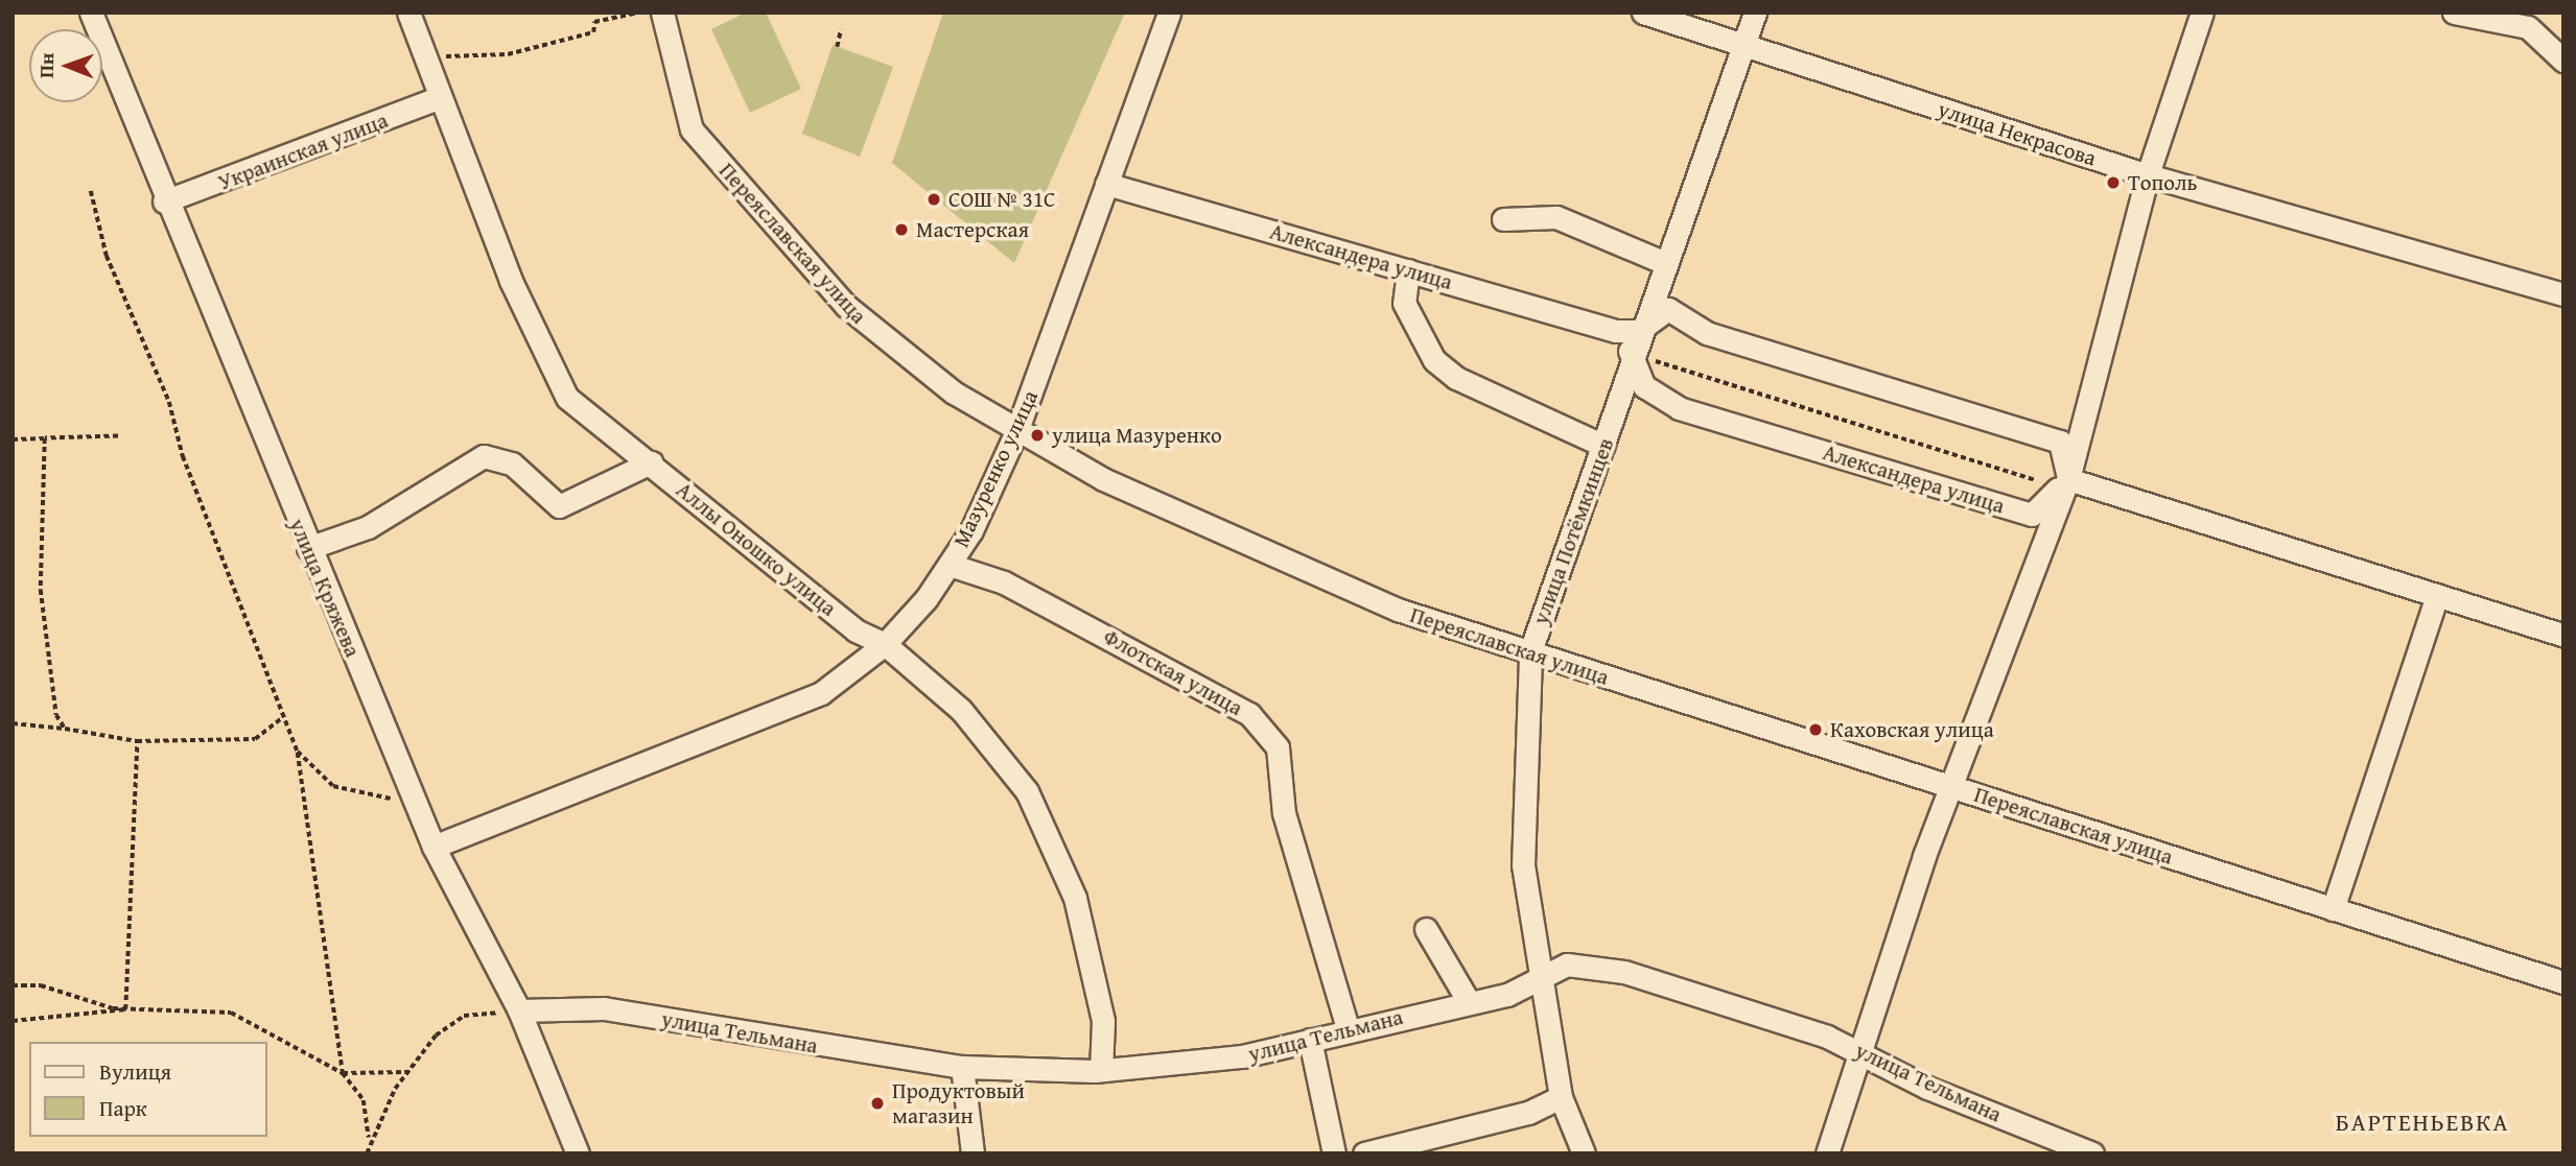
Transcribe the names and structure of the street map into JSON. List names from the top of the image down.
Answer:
{
  "streets": {
    "street": [
      "улица Некрасова",
      "Украинская улица",
      "Переяславская улица",
      "Александера улица",
      "Мазуренко улица",
      "улица Потёмкинцев",
      "Аллы Оношко улица",
      "улица Кряжева",
      "Флотская улица",
      "улица Тельмана"
    ]
  },
  "crossings": [
    ["улица Некрасова", "улица Потёмкинцев"],
    ["Украинская улица", "Аллы Оношко улица"],
    ["Украинская улица", "улица Кряжева"],
    ["Переяславская улица", "Мазуренко улица"],
    ["Переяславская улица", "улица Потёмкинцев"],
    ["Александера улица", "Мазуренко улица"],
    ["Александера улица", "улица Потёмкинцев"],
    ["Мазуренко улица", "Аллы Оношко улица"],
    ["Мазуренко улица", "улица Кряжева"],
    ["Мазуренко улица", "Флотская улица"],
    ["улица Потёмкинцев", "улица Тельмана"],
    ["Аллы Оношко улица", "улица Тельмана"],
    ["улица Кряжева", "улица Тельмана"],
    ["Флотская улица", "улица Тельмана"]
  ],
  "districts": ["БАРТЕНЬЕВКА"],
  "places": [
    "Тополь",
    "СОШ № 31С",
    "Мастерская",
    "улица Мазуренко",
    "Каховская улица",
    "Продуктовый магазин"
  ],
  "legend": ["Вулиця", "Парк"],
  "north": "left"
}
